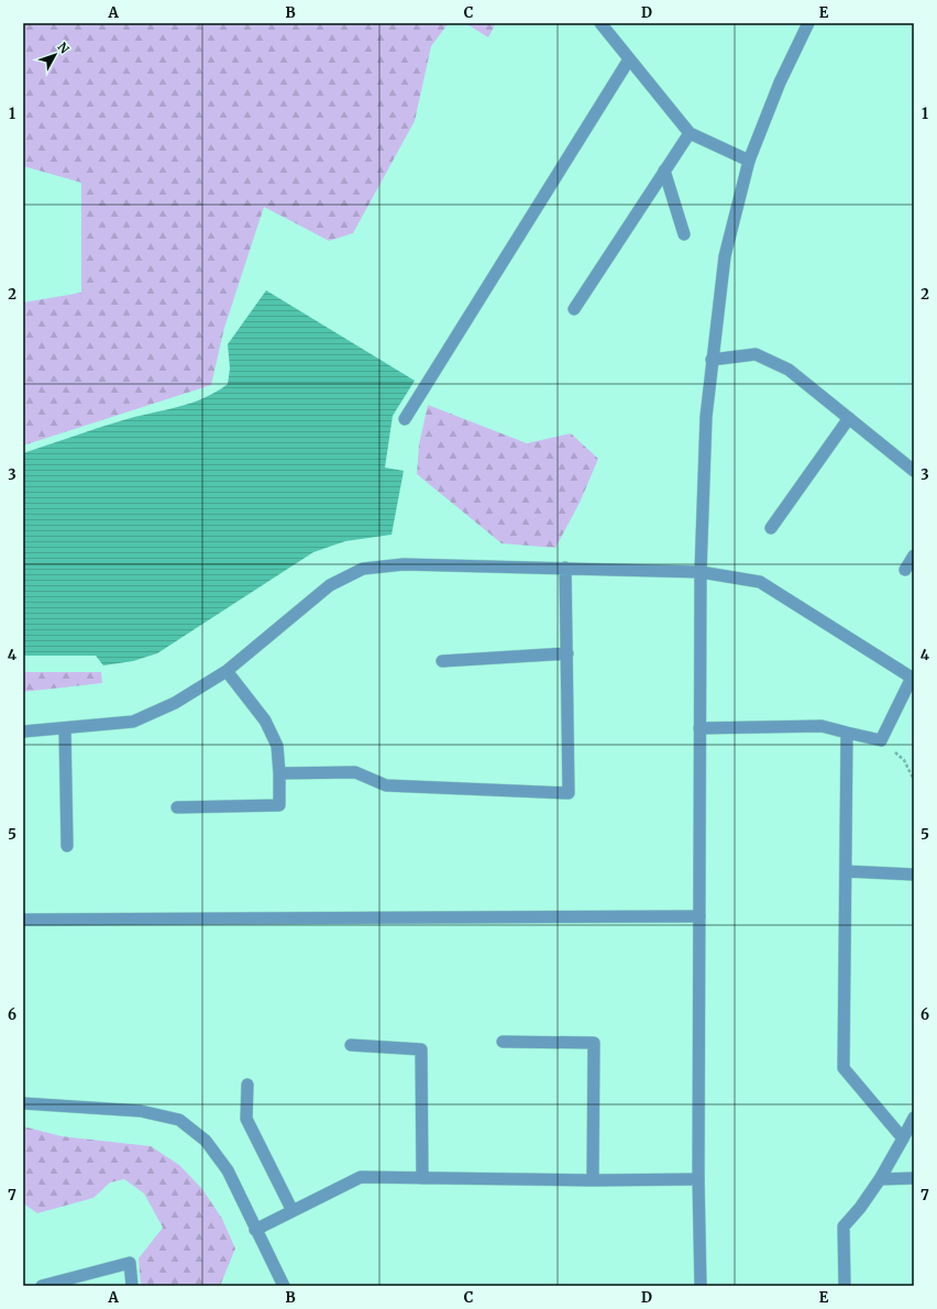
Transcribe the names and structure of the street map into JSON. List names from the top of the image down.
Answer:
{
  "north": "top right",
  "grid": {
    "columns": [
      "A",
      "B",
      "C",
      "D",
      "E"
    ],
    "rows": [
      "1",
      "2",
      "3",
      "4",
      "5",
      "6",
      "7"
    ]
  }
}
